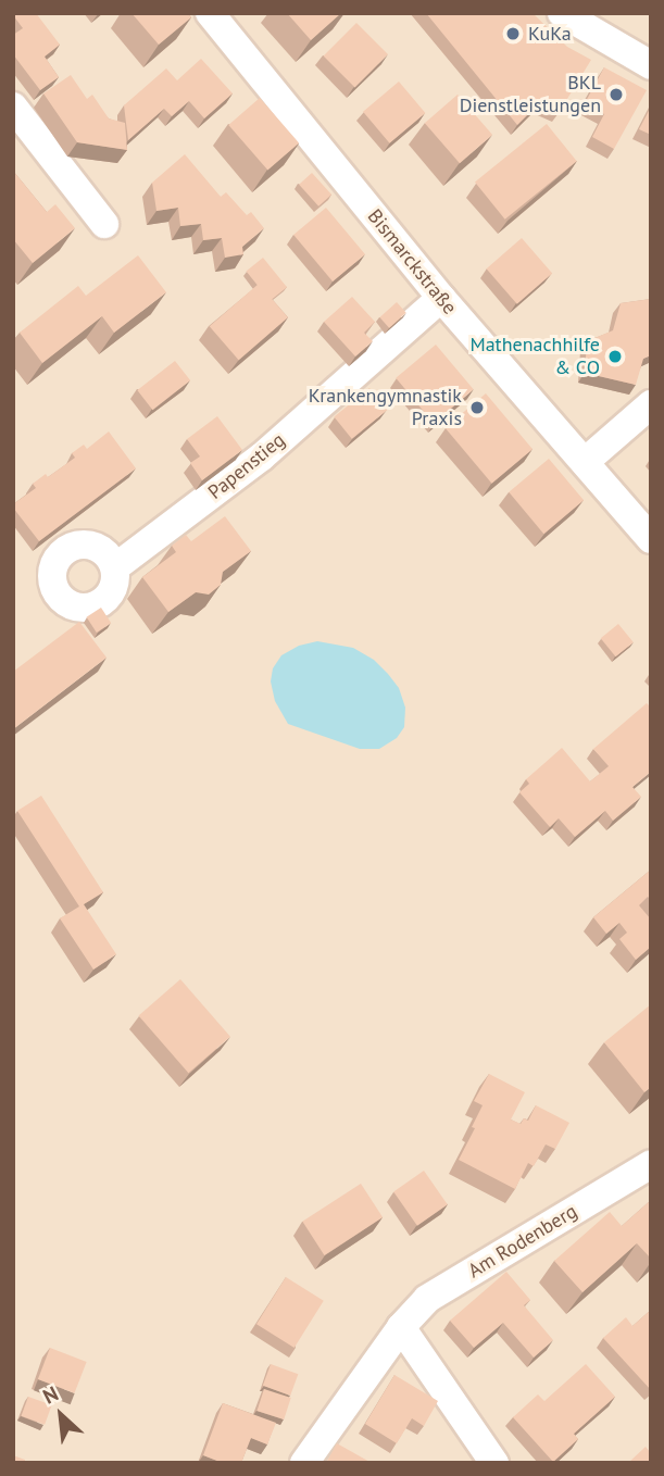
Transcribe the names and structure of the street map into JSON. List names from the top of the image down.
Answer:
{
  "streets": {
    "street": ["Bismarckstraße", "Papenstieg", "Am Rodenberg"]
  },
  "crossings": [
    ["Bismarckstraße", "Papenstieg"]
  ],
  "places": [
    "KuKa",
    "BKL Dienstleistungen",
    "Mathenachhilfe & CO",
    "Krankengymnastik Praxis"
  ],
  "north": "top left"
}
